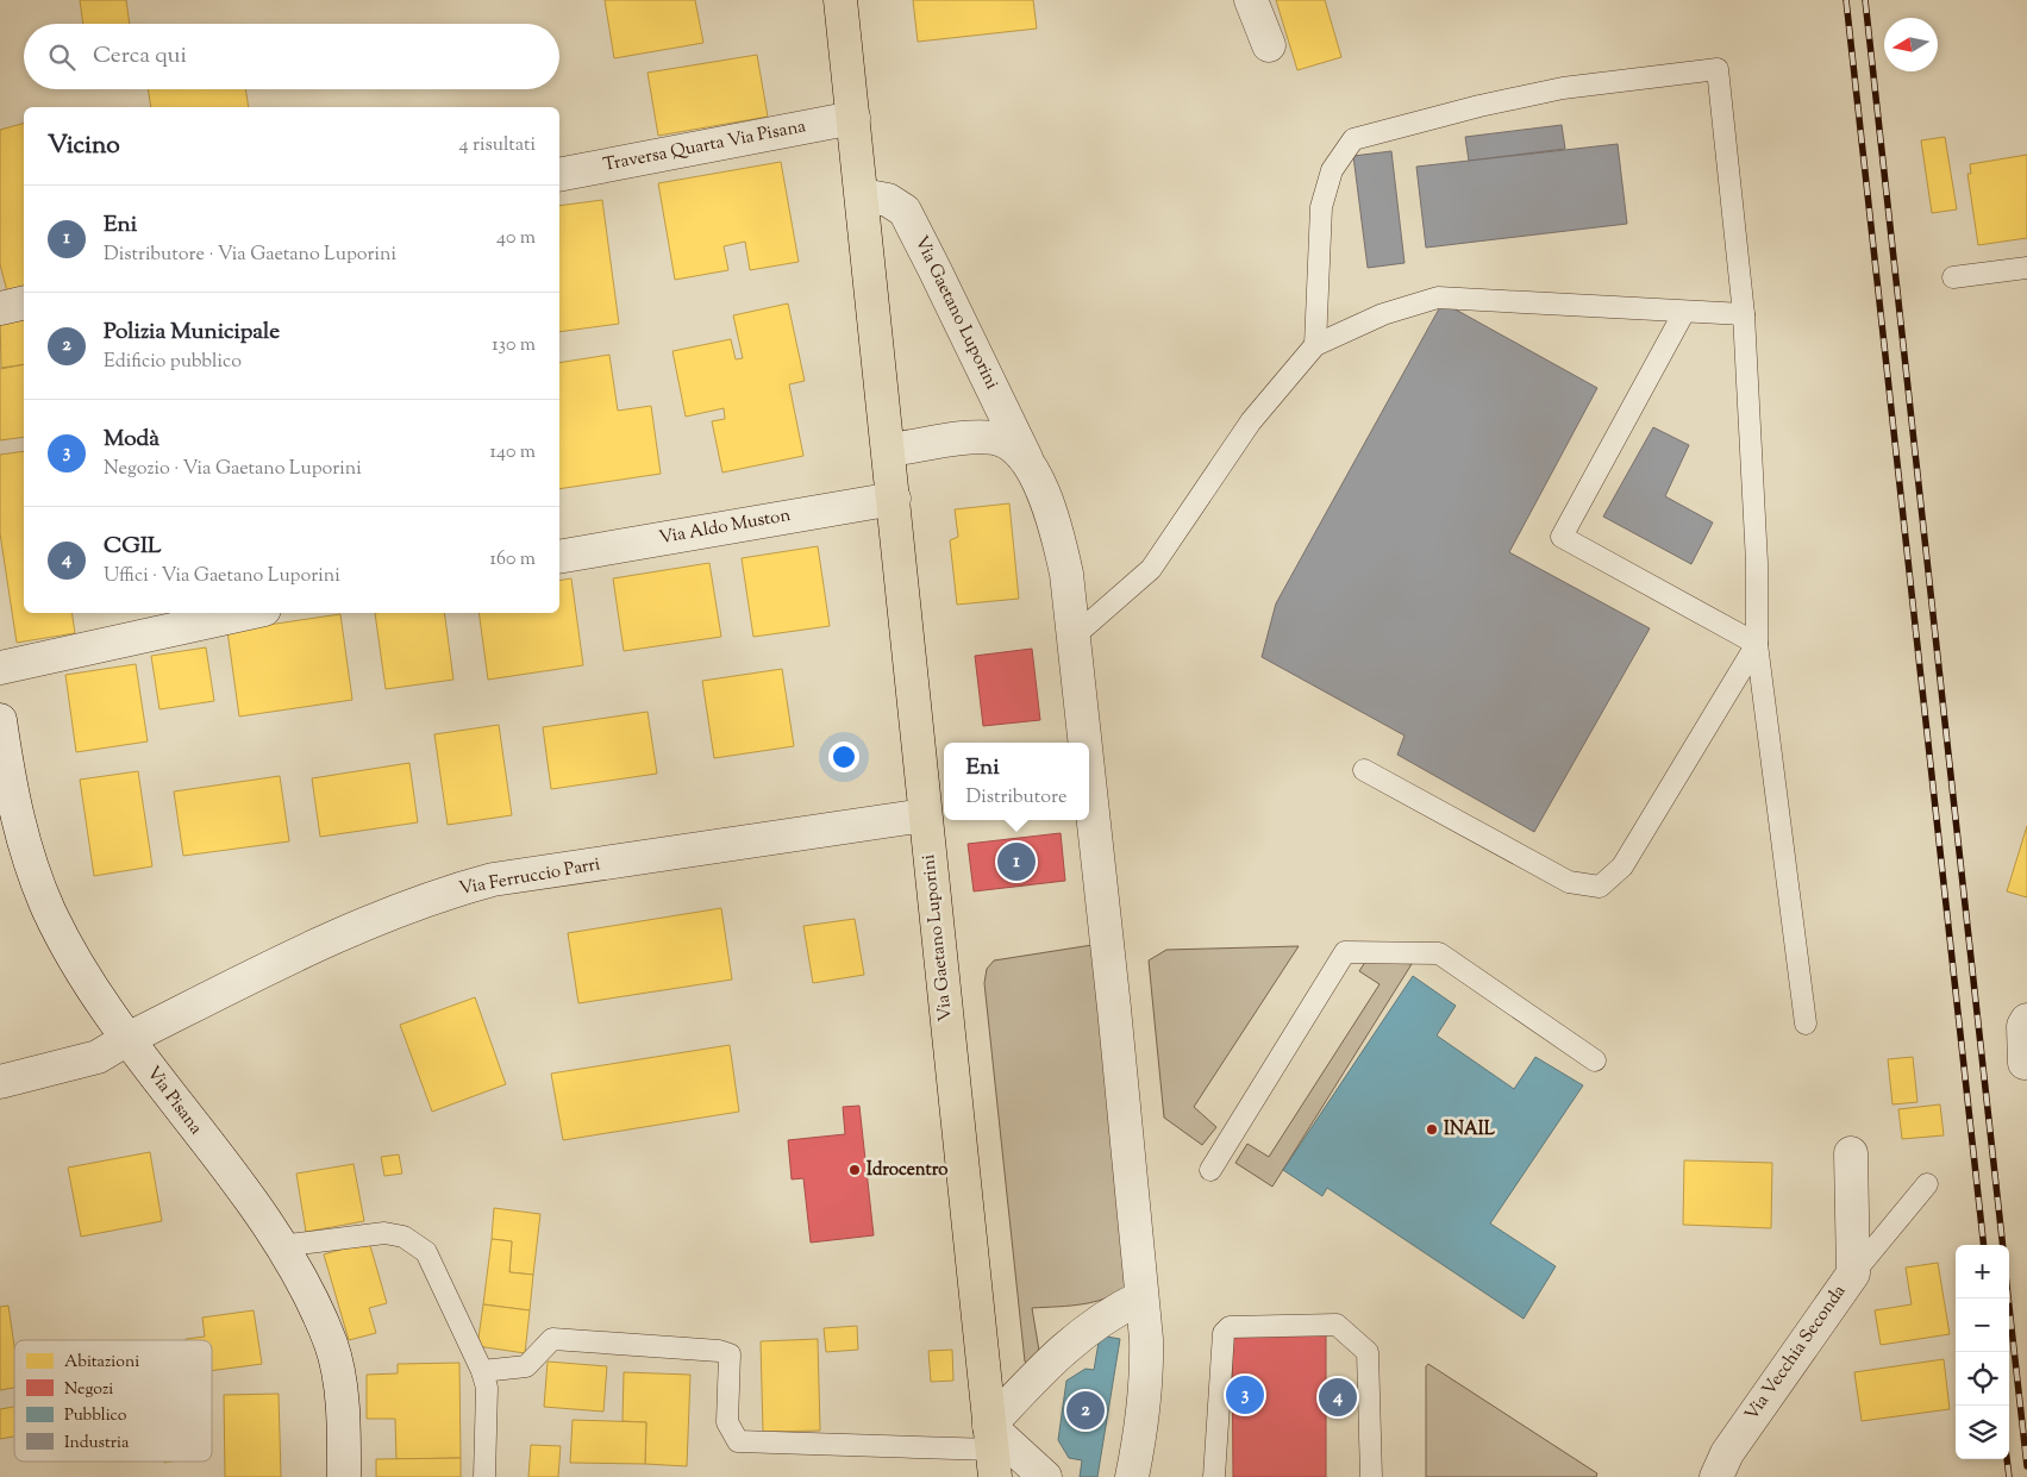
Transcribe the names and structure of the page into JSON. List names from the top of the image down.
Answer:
{
  "streets": {
    "main road": ["Via Gaetano Luporini"],
    "street": [
      "Traversa Quarta Via Pisana",
      "Via Aldo Muston",
      "Via Ferruccio Parri",
      "Via Pisana",
      "Via Vecchia Seconda"
    ]
  },
  "crossings": [
    ["Traversa Quarta Via Pisana", "Via Gaetano Luporini"],
    ["Via Gaetano Luporini", "Via Aldo Muston"],
    ["Via Gaetano Luporini", "Via Ferruccio Parri"],
    ["Via Ferruccio Parri", "Via Pisana"]
  ],
  "places": ["INAIL", "Idrocentro"],
  "legend": [
    "Abitazioni",
    "Negozi",
    "Pubblico",
    "Industria"
  ],
  "north": "left",
  "page": {
    "search": "Cerca qui",
    "heading": ["Vicino", "4 risultati"],
    "list": [
      {
        "mark": "1",
        "name": "Eni",
        "note": "Distributore · Via Gaetano Luporini",
        "value": "40 m"
      },
      {
        "mark": "2",
        "name": "Polizia Municipale",
        "note": "Edificio pubblico",
        "value": "130 m"
      },
      {
        "mark": "3",
        "name": "Modà",
        "note": "Negozio · Via Gaetano Luporini",
        "value": "140 m"
      },
      {
        "mark": "4",
        "name": "CGIL",
        "note": "Uffici · Via Gaetano Luporini",
        "value": "160 m"
      }
    ],
    "popup": ["Eni", "Distributore"],
    "pins": [
      "1",
      "3",
      "4",
      "2"
    ],
    "map_buttons": ["+", "−"]
  }
}
